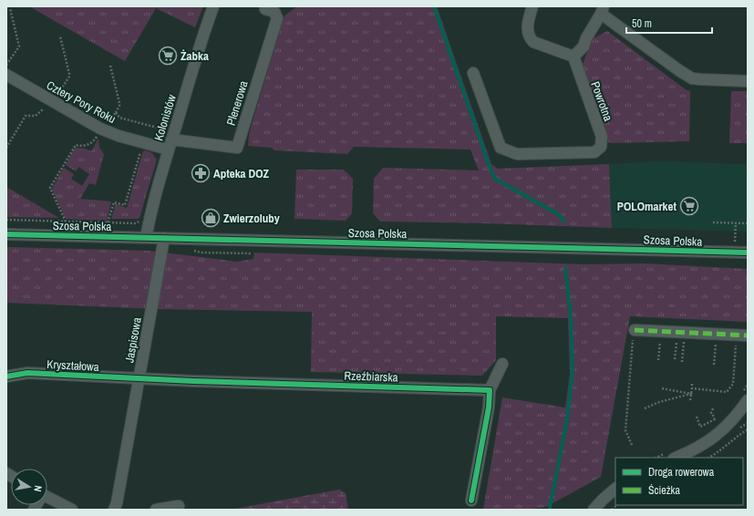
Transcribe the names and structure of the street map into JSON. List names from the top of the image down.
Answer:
{
  "streets": {
    "street": [
      "Powrotna",
      "Cztery Pory Roku",
      "Plenerowa",
      "Kolonistów",
      "Szosa Polska",
      "Jaspisowa",
      "Kryształowa",
      "Rzeźbiarska"
    ]
  },
  "crossings": [
    ["Cztery Pory Roku", "Plenerowa"],
    ["Cztery Pory Roku", "Kolonistów"],
    ["Plenerowa", "Kolonistów"],
    ["Kolonistów", "Szosa Polska"],
    ["Szosa Polska", "Jaspisowa"],
    ["Jaspisowa", "Kryształowa"],
    ["Jaspisowa", "Rzeźbiarska"],
    ["Kryształowa", "Rzeźbiarska"]
  ],
  "places": {
    "supermarket": ["Żabka", "POLOmarket"],
    "pharmacy": ["Apteka DOZ"],
    "shop": ["Zwierzoluby"]
  },
  "legend": ["Droga rowerowa", "Ścieżka"],
  "scale_bar": "50 m",
  "north": "right"
}
